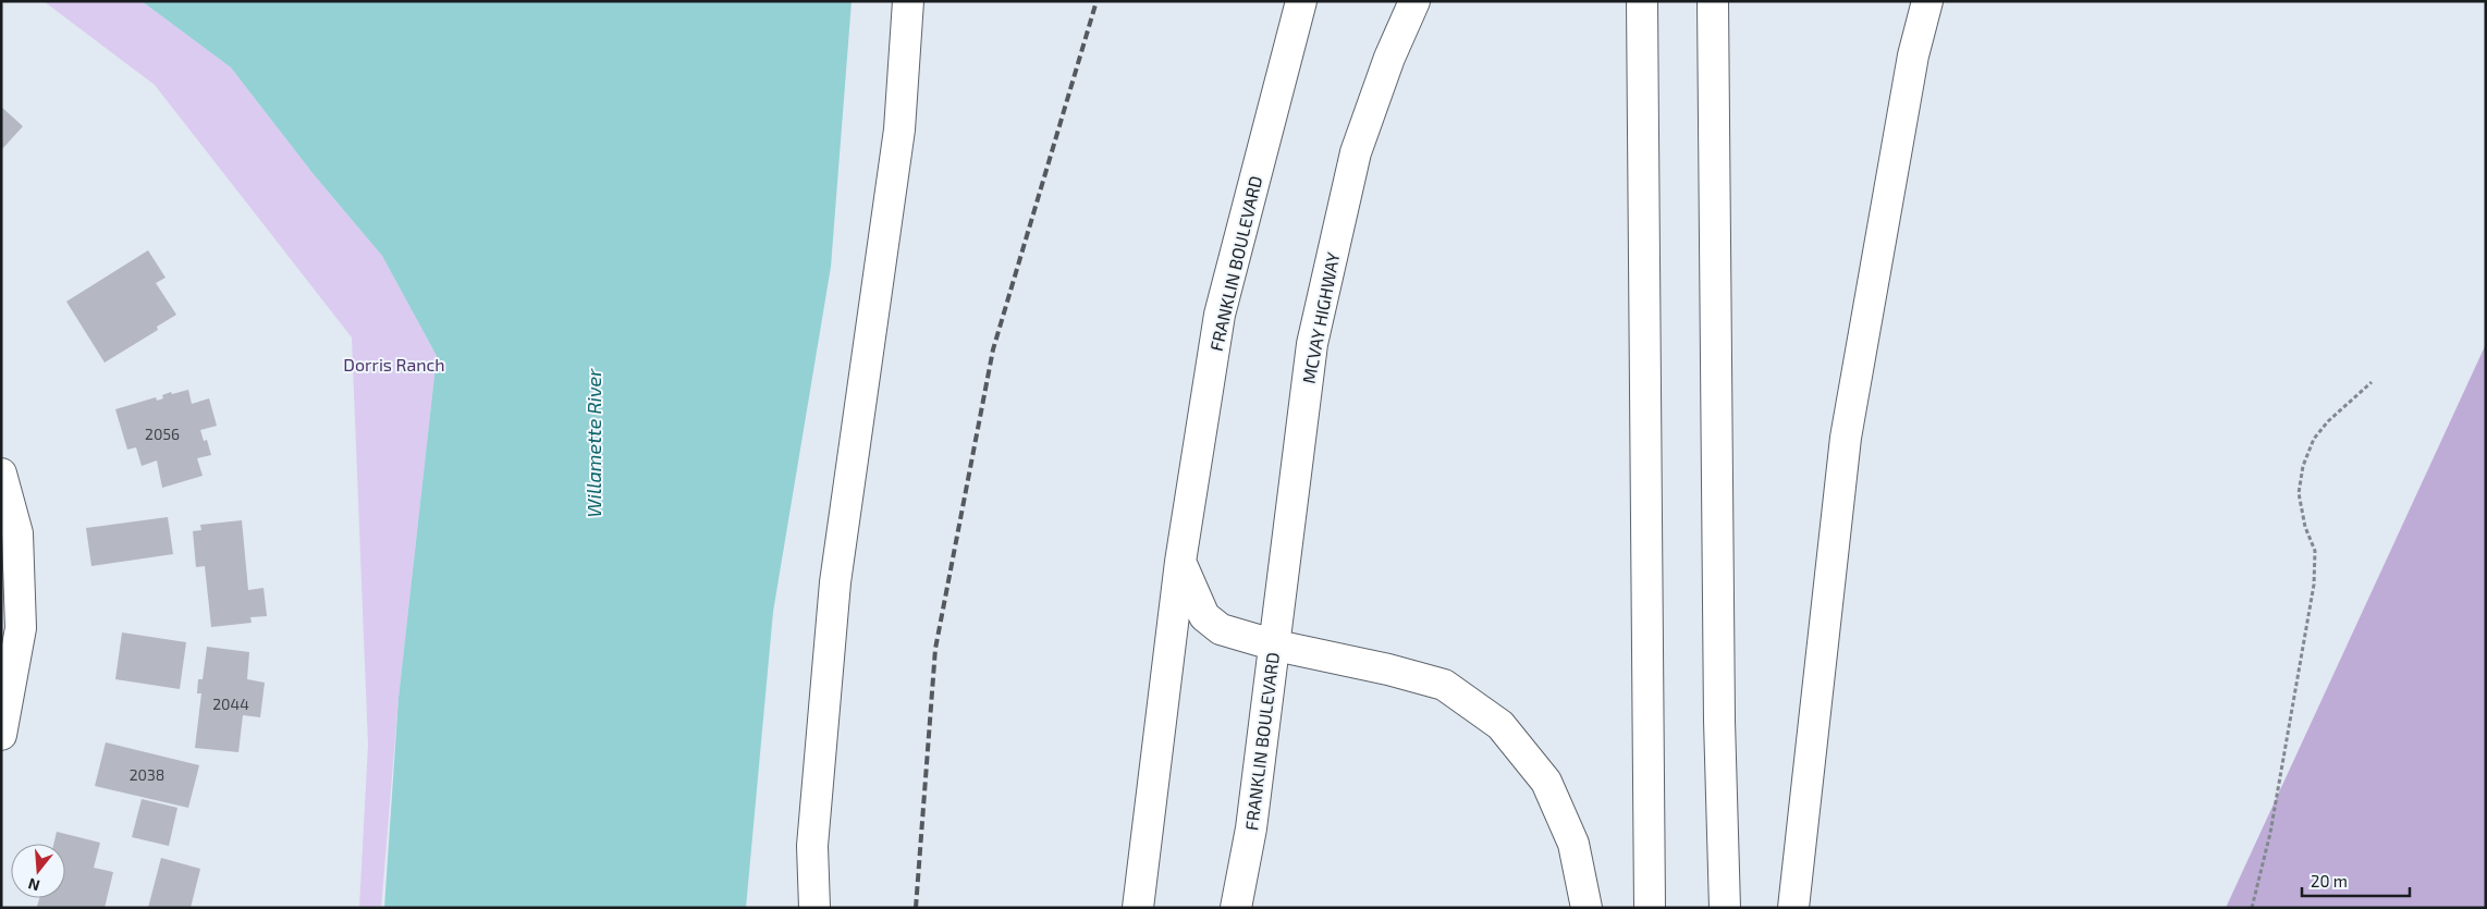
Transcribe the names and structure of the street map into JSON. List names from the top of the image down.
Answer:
{
  "streets": {
    "main road": ["FRANKLIN BOULEVARD", "MCVAY HIGHWAY"]
  },
  "crossings": [
    ["FRANKLIN BOULEVARD", "MCVAY HIGHWAY"]
  ],
  "water": ["Willamette River"],
  "parks": ["Dorris Ranch"],
  "house_numbers": ["2056", "2044", "2038"],
  "scale_bar": "20 m",
  "north": "bottom"
}
